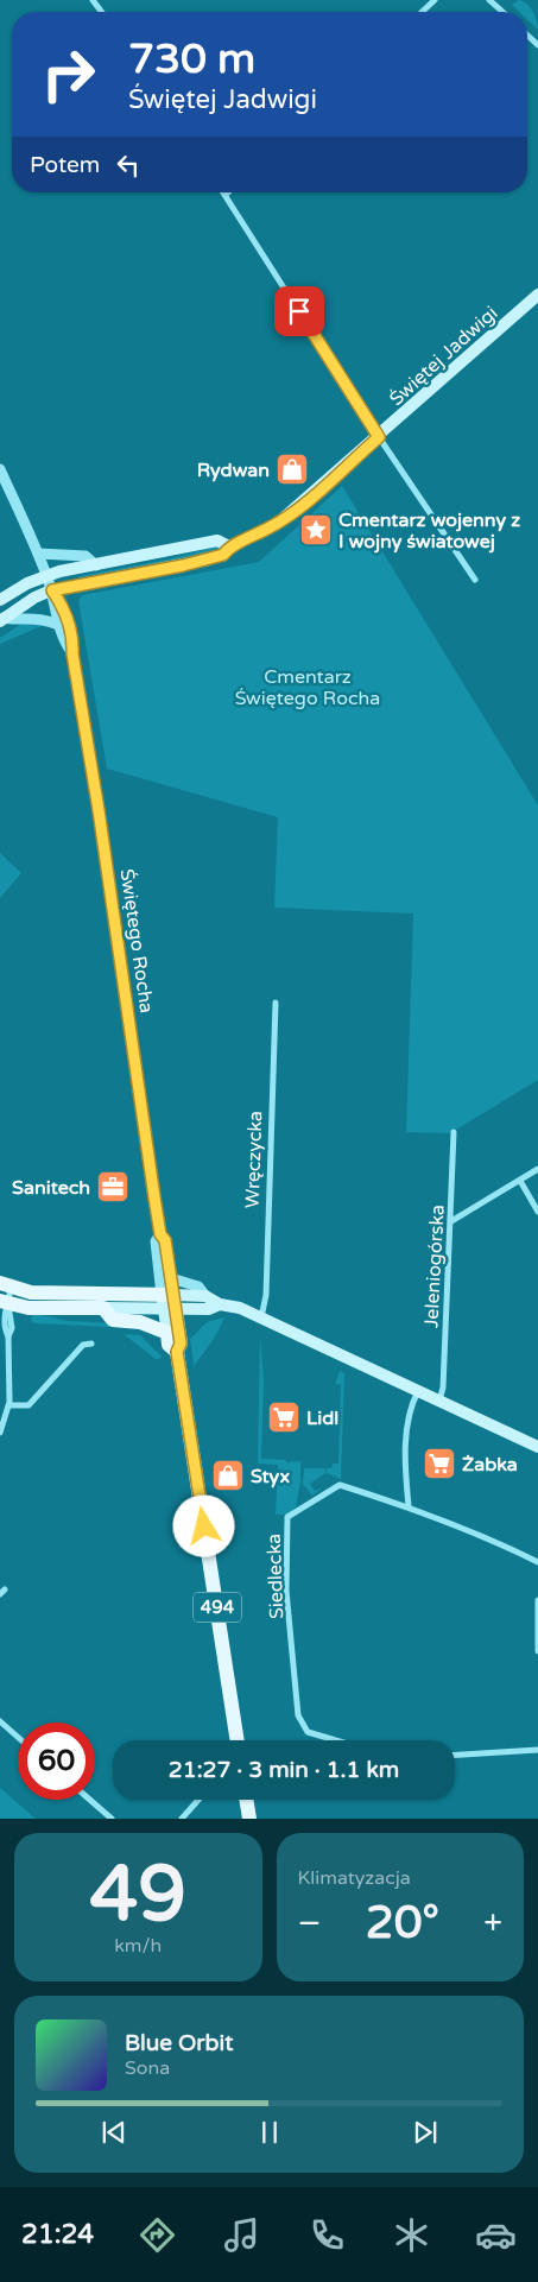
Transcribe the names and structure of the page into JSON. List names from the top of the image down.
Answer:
{
  "streets": {
    "main road": ["Świętej Jadwigi", "Świętego Rocha", "494"],
    "street": ["Wręczycka", "Jeleniogórska", "Siedlecka"]
  },
  "crossings": [
    ["Świętej Jadwigi", "Świętego Rocha"]
  ],
  "parks": ["Cmentarz Świętego Rocha"],
  "places": {
    "shop": ["Rydwan", "Styx"],
    "place": ["Cmentarz wojenny z I wojny światowej"],
    "office": ["Sanitech"],
    "supermarket": ["Lidl", "Żabka"]
  },
  "page": {
    "turn": ["730 m", "Świętej Jadwigi"],
    "then": "Potem",
    "limit": "60",
    "trip": "21:27 · 3 min · 1.1 km",
    "tile": [
      ["49", "km/h"],
      "Klimatyzacja"
    ],
    "heat": ["−", "20°", "+"],
    "song": ["Blue Orbit", "Sona"],
    "tabs": "21:24"
  }
}
